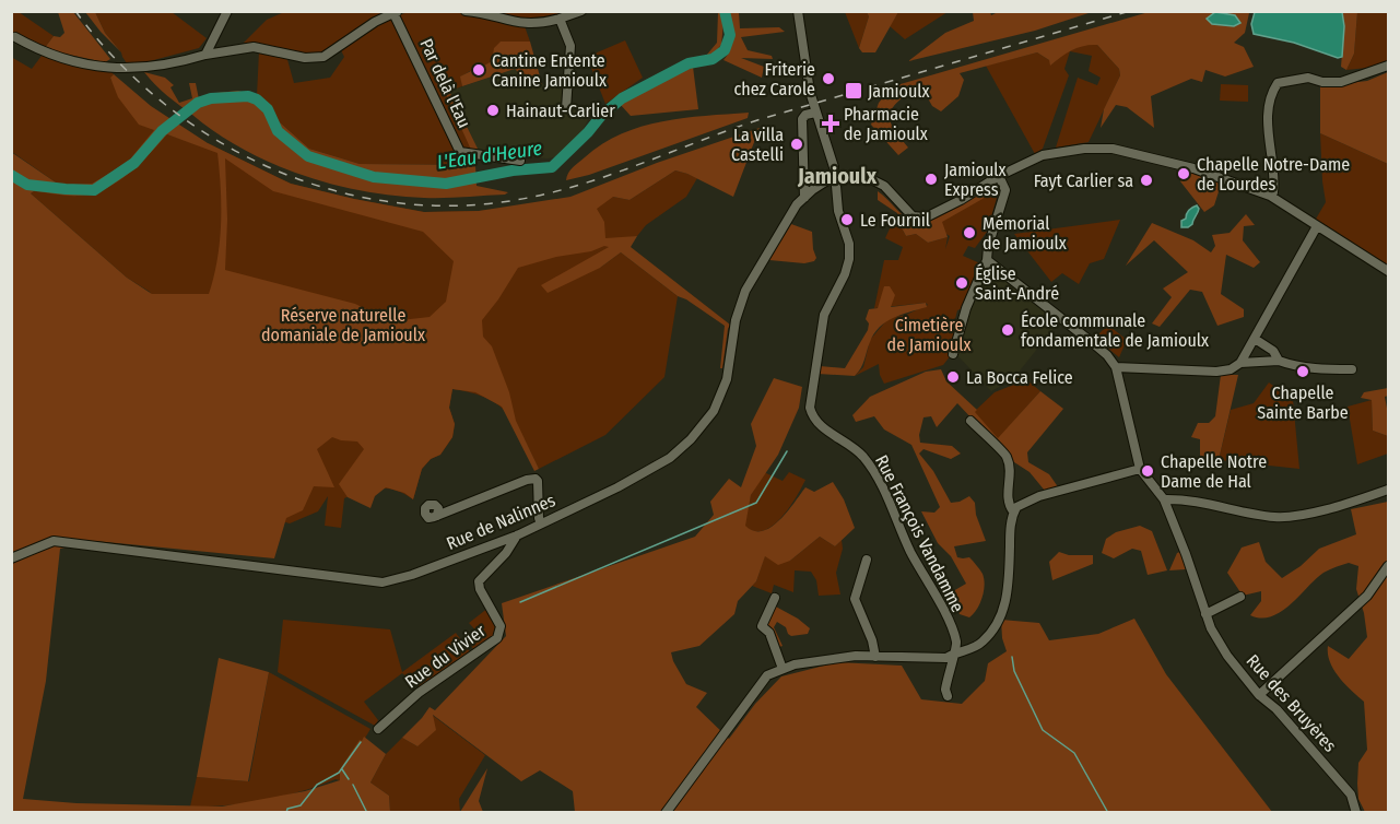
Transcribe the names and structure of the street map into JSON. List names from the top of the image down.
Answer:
{
  "streets": {
    "street": [
      "Par delà l'Eau",
      "Rue de Nalinnes",
      "Rue François Vandamme",
      "Rue du Vivier",
      "Rue des Bruyères"
    ]
  },
  "crossings": [
    ["Rue de Nalinnes", "Rue François Vandamme"],
    ["Rue de Nalinnes", "Rue du Vivier"]
  ],
  "districts": ["Jamioulx"],
  "water": ["L'Eau d'Heure"],
  "parks": ["Réserve naturelle domaniale de Jamioulx", "Cimetière de Jamioulx"],
  "places": {
    "other": [
      "Cantine Entente Canine Jamioulx",
      "Friterie chez Carole",
      "Hainaut-Carlier",
      "La villa Castelli",
      "Chapelle Notre-Dame de Lourdes",
      "Jamioulx Express",
      "Fayt Carlier sa",
      "Le Fournil",
      "Mémorial de Jamioulx",
      "Église Saint-André",
      "École communale fondamentale de Jamioulx",
      "Chapelle Sainte Barbe",
      "La Bocca Felice",
      "Chapelle Notre Dame de Hal"
    ],
    "transit": ["Jamioulx"],
    "health": ["Pharmacie de Jamioulx"]
  }
}
